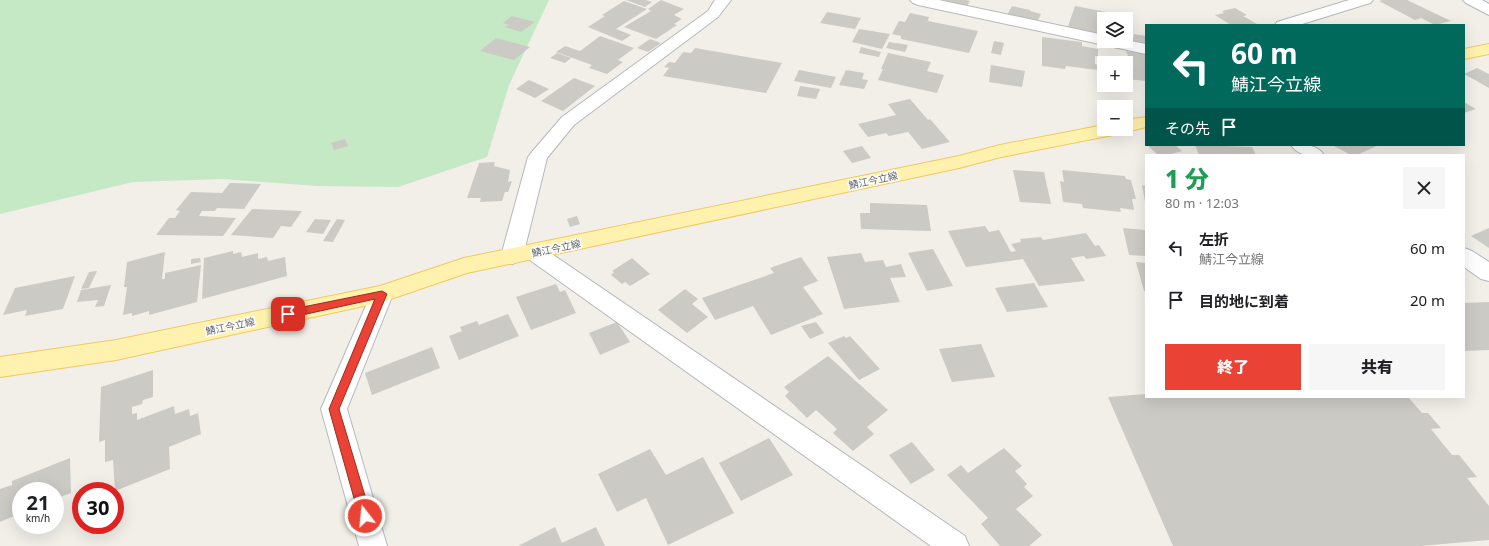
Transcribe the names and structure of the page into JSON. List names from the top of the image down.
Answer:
{
  "streets": {
    "main road": ["鯖江今立線"]
  },
  "page": {
    "map_buttons": ["+", "−"],
    "turn": ["60 m", "鯖江今立線"],
    "then": "その先",
    "heading": ["1 分", "80 m · 12:03"],
    "list": [
      {
        "name": "左折",
        "note": "鯖江今立線",
        "value": "60 m"
      },
      {
        "name": "目的地に到着",
        "value": "20 m"
      }
    ],
    "buttons": ["終了", "共有"],
    "speed": "21 km/h",
    "limit": "30"
  }
}
